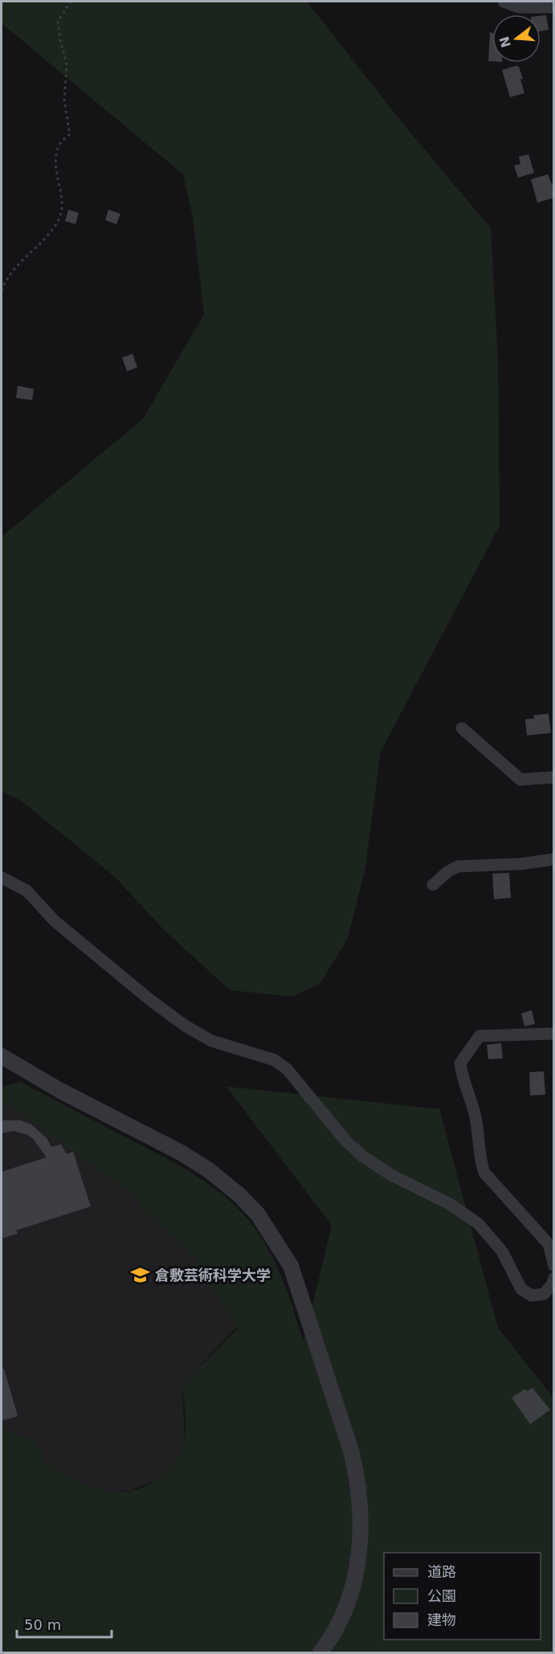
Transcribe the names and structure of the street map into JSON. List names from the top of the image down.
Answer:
{
  "places": {
    "school or university": ["倉敷芸術科学大学"]
  },
  "legend": ["道路", "公園", "建物"],
  "scale_bar": "50 m",
  "north": "left"
}
